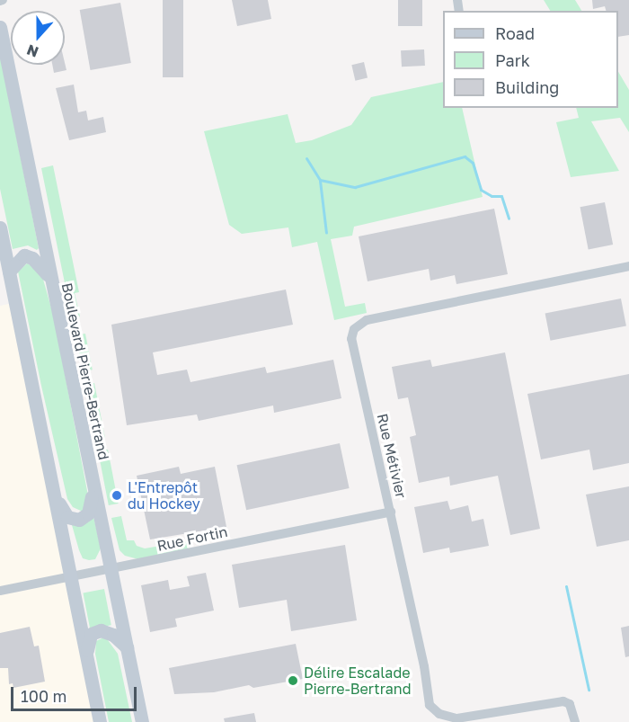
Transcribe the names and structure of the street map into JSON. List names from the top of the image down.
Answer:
{
  "streets": {
    "main road": ["Boulevard Pierre-Bertrand"],
    "street": ["Rue Métivier", "Rue Fortin"]
  },
  "crossings": [
    ["Boulevard Pierre-Bertrand", "Rue Fortin"],
    ["Rue Métivier", "Rue Fortin"]
  ],
  "places": ["L'Entrepôt du Hockey", "Délire Escalade Pierre-Bertrand"],
  "legend": ["Road", "Park", "Building"],
  "scale_bar": "100 m",
  "north": "bottom"
}
